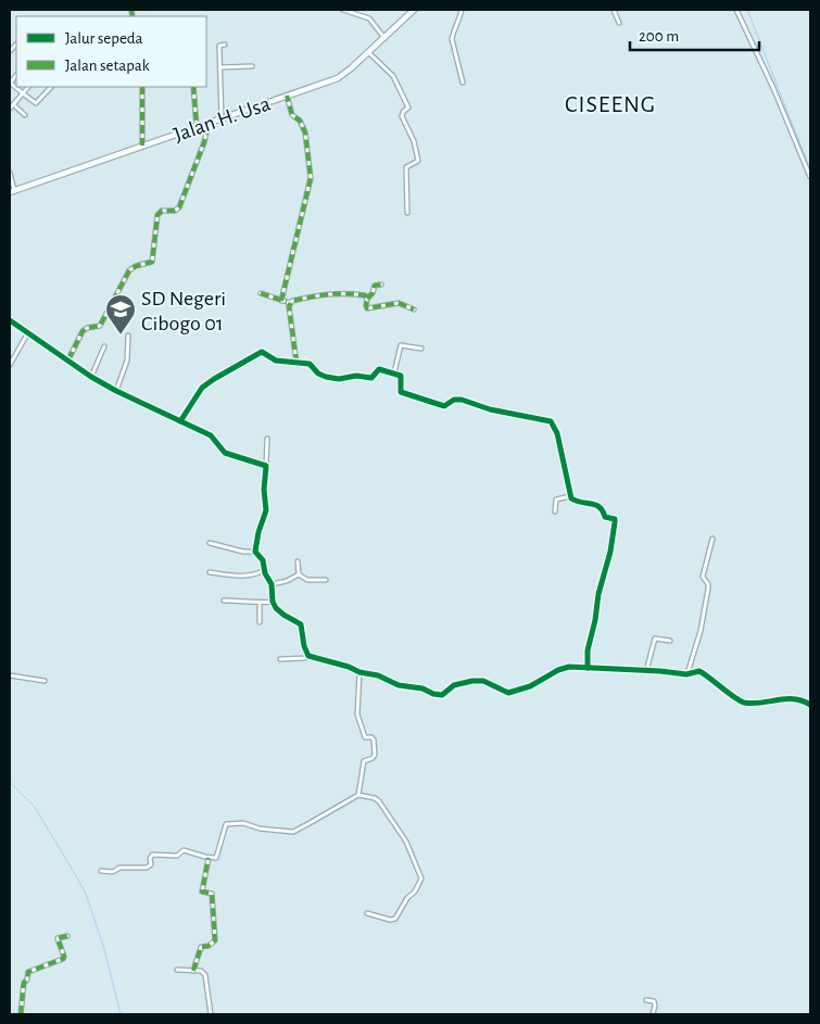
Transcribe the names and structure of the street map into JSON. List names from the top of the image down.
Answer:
{
  "streets": {
    "street": ["Jalan H. Usa"]
  },
  "districts": ["CISEENG"],
  "places": {
    "school or university": ["SD Negeri Cibogo 01"]
  },
  "legend": ["Jalur sepeda", "Jalan setapak"],
  "scale_bar": "200 m"
}
